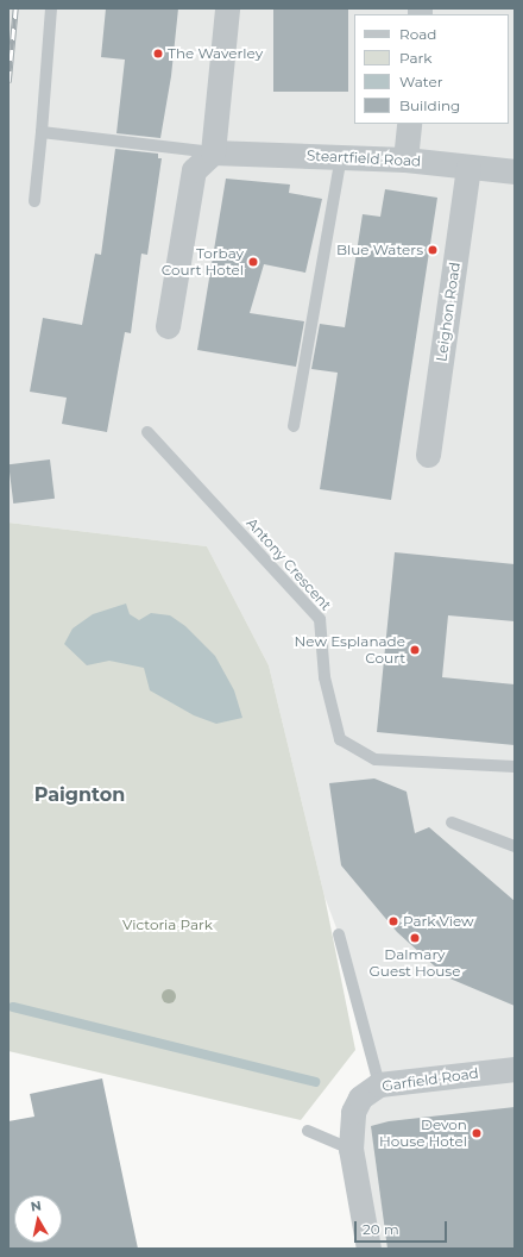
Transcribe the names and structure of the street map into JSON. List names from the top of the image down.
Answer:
{
  "streets": {
    "street": ["Steartfield Road", "Leighon Road", "Garfield Road"],
    "lane": ["Antony Crescent"]
  },
  "crossings": [
    ["Steartfield Road", "Leighon Road"]
  ],
  "districts": ["Paignton"],
  "parks": ["Victoria Park"],
  "places": [
    "The Waverley",
    "Blue Waters",
    "Torbay Court Hotel",
    "New Esplanade Court",
    "Park View",
    "Dalmary Guest House",
    "Devon House Hotel"
  ],
  "legend": [
    "Road",
    "Park",
    "Water",
    "Building"
  ],
  "scale_bar": "20 m",
  "north": "top"
}
